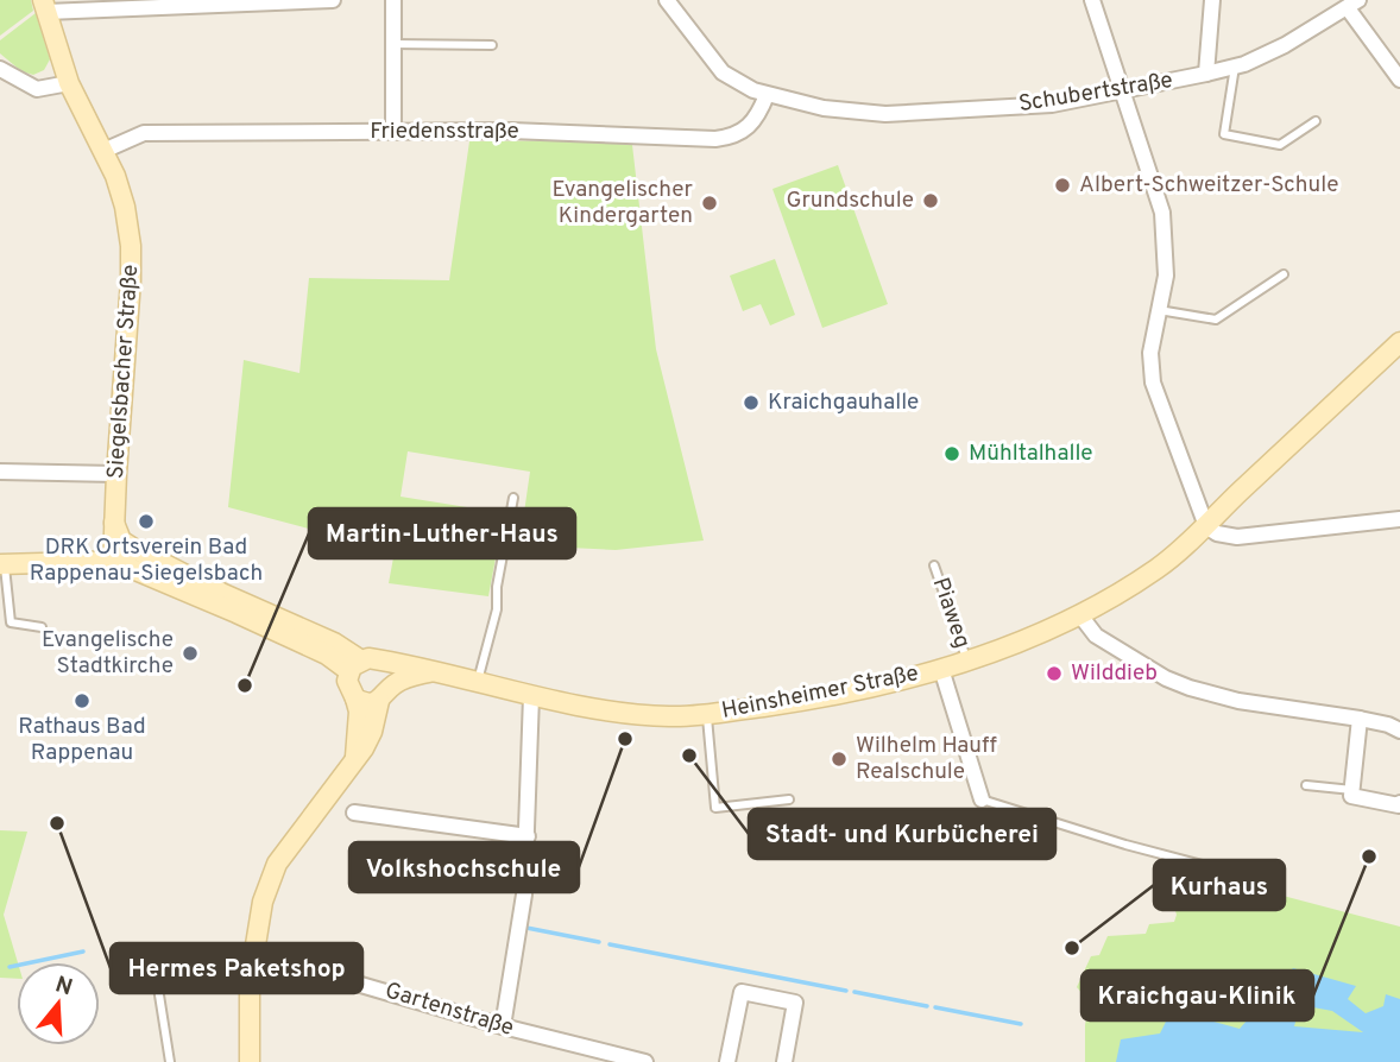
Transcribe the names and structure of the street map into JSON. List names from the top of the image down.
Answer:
{
  "streets": {
    "street": [
      "Schubertstraße",
      "Friedensstraße",
      "Siegelsbacher Straße",
      "Heinsheimer Straße",
      "Gartenstraße"
    ],
    "lane": ["Piaweg"]
  },
  "crossings": [
    ["Schubertstraße", "Friedensstraße"],
    ["Friedensstraße", "Siegelsbacher Straße"],
    ["Piaweg", "Heinsheimer Straße"]
  ],
  "places": [
    "Albert-Schweitzer-Schule",
    "Grundschule",
    "Evangelischer Kindergarten",
    "Kraichgauhalle",
    "Mühltalhalle",
    "DRK Ortsverein Bad Rappenau-Siegelsbach",
    "Evangelische Stadtkirche",
    "Wilddieb",
    "Martin-Luther-Haus",
    "Rathaus Bad Rappenau",
    "Volkshochschule",
    "Stadt- und Kurbücherei",
    "Wilhelm Hauff Realschule",
    "Hermes Paketshop",
    "Kraichgau-Klinik",
    "Kurhaus"
  ],
  "north": "top"
}
